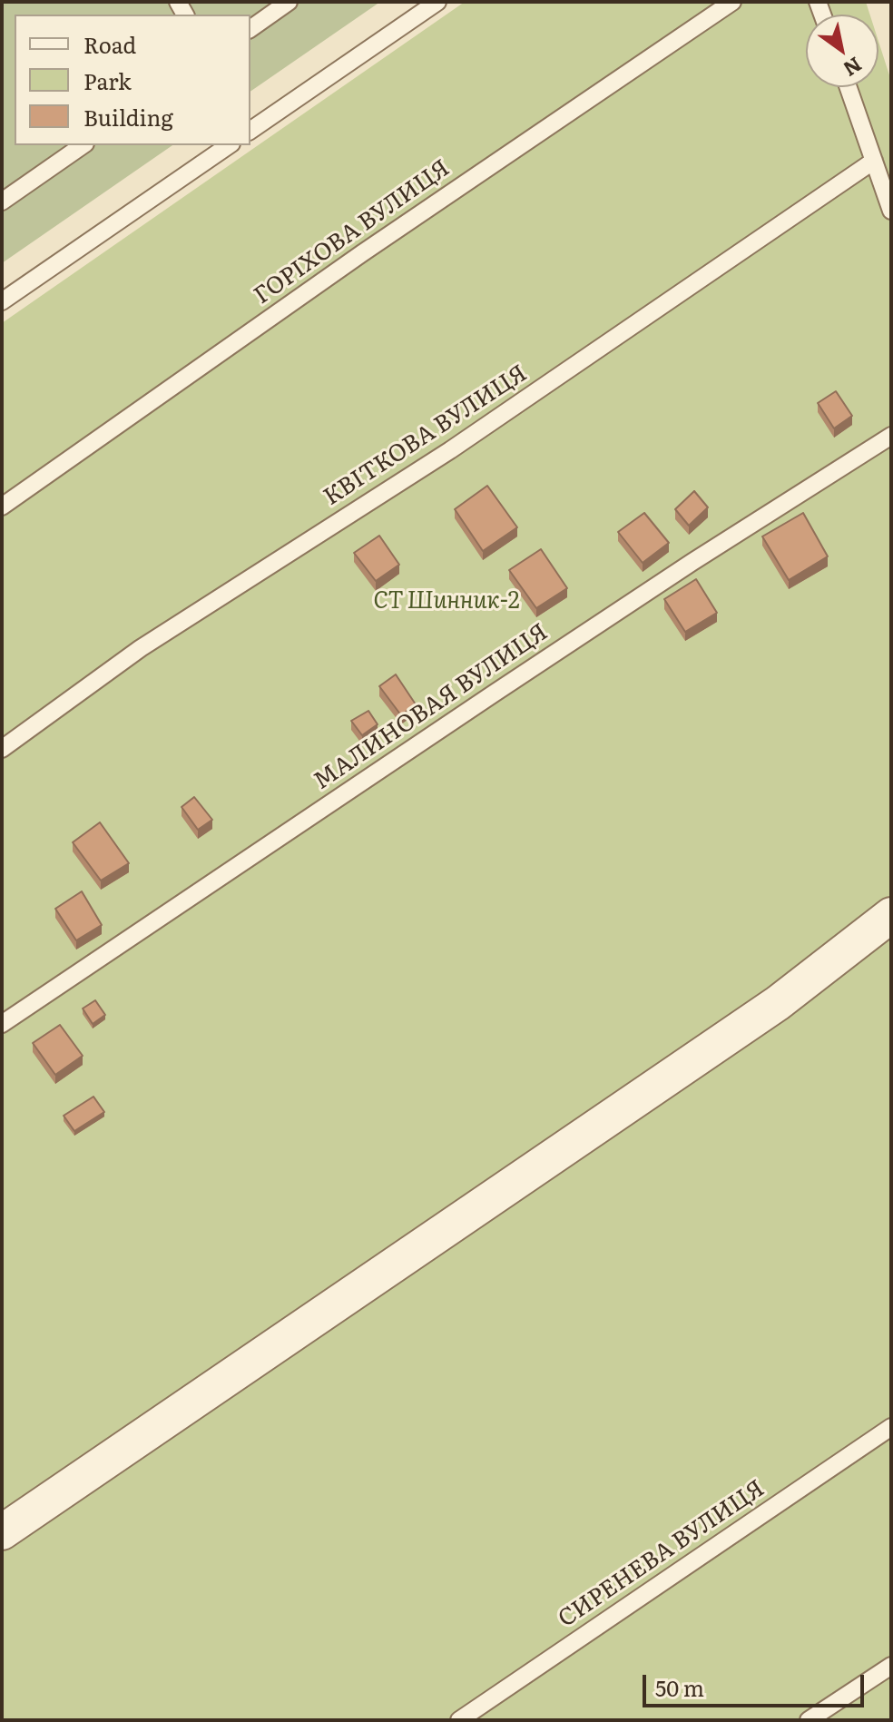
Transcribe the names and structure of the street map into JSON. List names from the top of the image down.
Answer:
{
  "streets": {
    "lane": [
      "ГОРІХОВА ВУЛИЦЯ",
      "КВІТКОВА ВУЛИЦЯ",
      "МАЛИНОВАЯ ВУЛИЦЯ",
      "СИРЕНЕВА ВУЛИЦЯ"
    ]
  },
  "parks": ["СТ Шинник-2"],
  "legend": ["Road", "Park", "Building"],
  "scale_bar": "50 m",
  "north": "bottom right"
}
